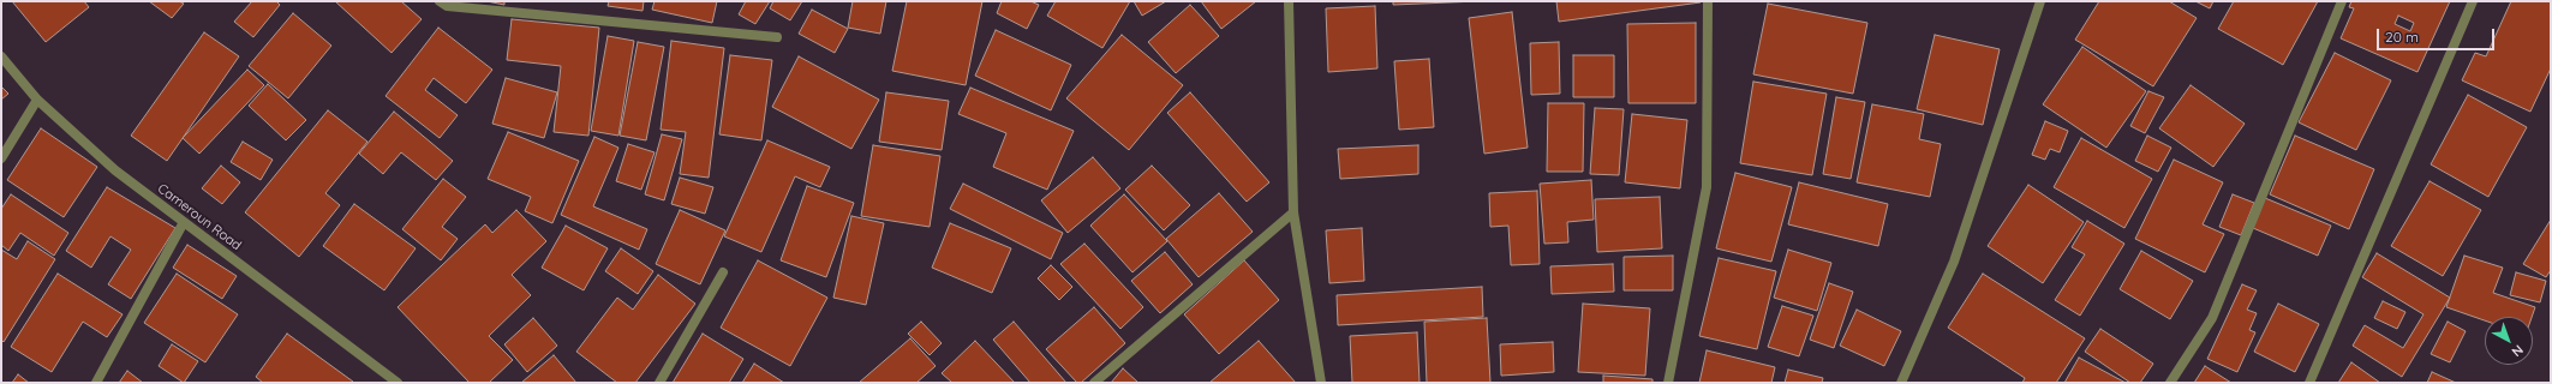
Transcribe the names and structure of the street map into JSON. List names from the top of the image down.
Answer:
{
  "streets": {
    "street": ["Cameroun Road"]
  },
  "scale_bar": "20 m",
  "north": "bottom right"
}
